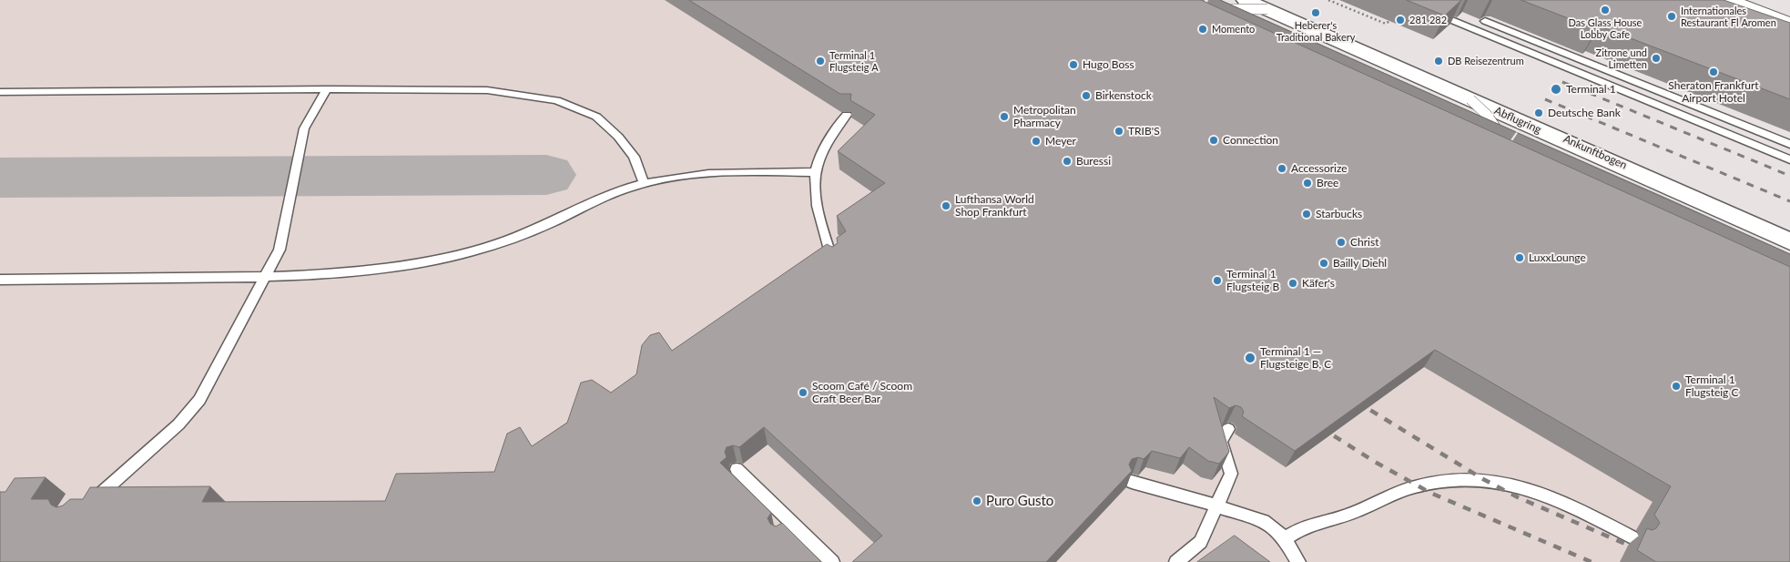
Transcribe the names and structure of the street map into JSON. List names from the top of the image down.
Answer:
{
  "streets": {
    "street": ["Abflugring", "Ankunftbogen"]
  },
  "crossings": [
    ["Abflugring", "Ankunftbogen"]
  ],
  "places": [
    "Das Glass House Lobby Cafe",
    "Heberer's Traditional Bakery",
    "Internationales Restaurant Fl Aromen",
    "281 282",
    "Momento",
    "Zitrone und Limetten",
    "Terminal 1 Flugsteig A",
    "DB Reisezentrum",
    "Hugo Boss",
    "Sheraton Frankfurt Airport Hotel",
    "Terminal 1",
    "Birkenstock",
    "Deutsche Bank",
    "Metropolitan Pharmacy",
    "TRIB'S",
    "Connection",
    "Meyer",
    "Buressi",
    "Accessorize",
    "Bree",
    "Lufthansa World Shop Frankfurt",
    "Starbucks",
    "Christ",
    "LuxxLounge",
    "Bailly Diehl",
    "Terminal 1 Flugsteig B",
    "Käfer's",
    "Terminal 1 — Flugsteige B, C",
    "Terminal 1 Flugsteig C",
    "Scoom Café / Scoom Craft Beer Bar",
    "Puro Gusto"
  ]
}
